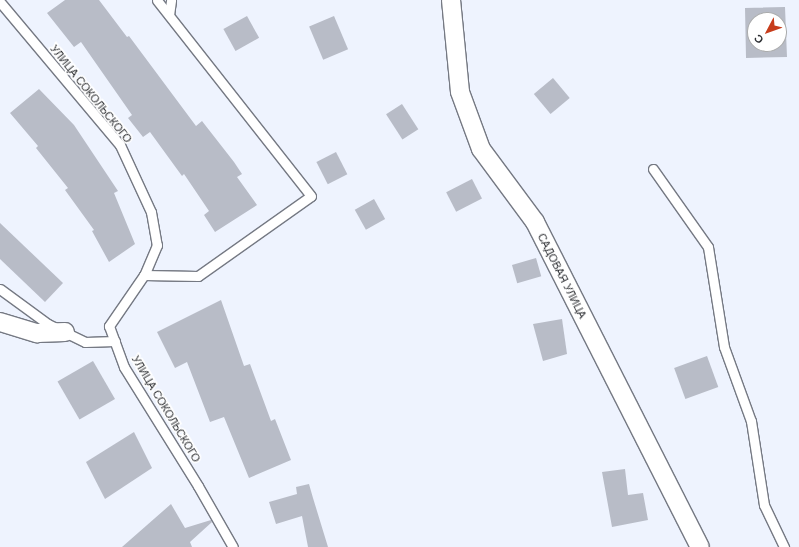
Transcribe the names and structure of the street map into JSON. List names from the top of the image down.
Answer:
{
  "streets": {
    "street": ["САДОВАЯ УЛИЦА"],
    "lane": ["УЛИЦА СОКОЛЬСКОГО"]
  },
  "north": "bottom left"
}
